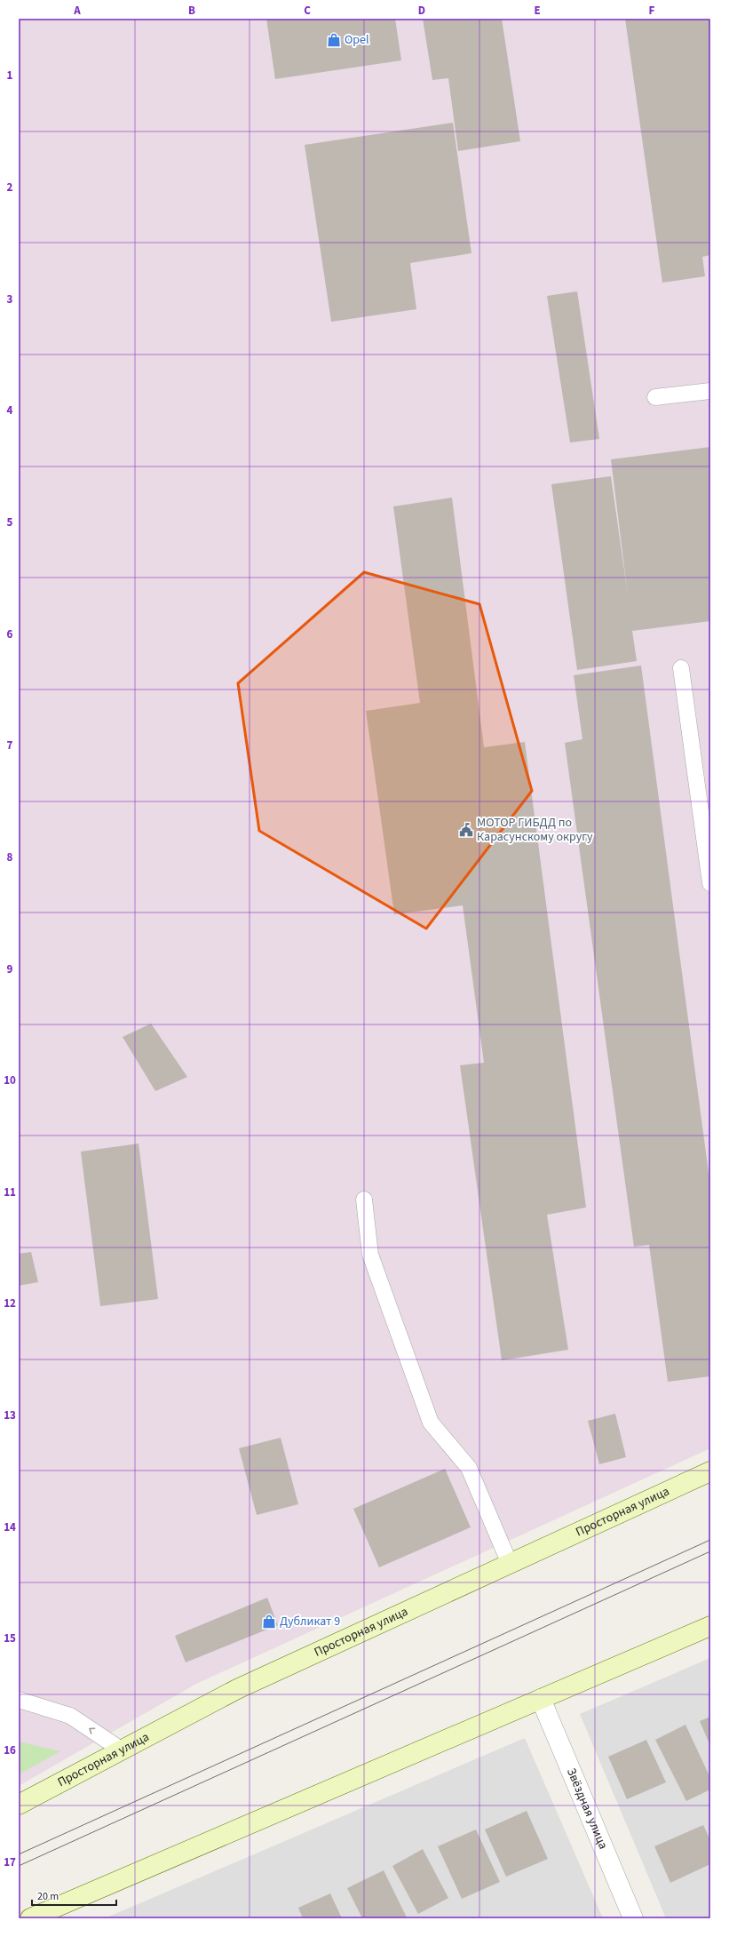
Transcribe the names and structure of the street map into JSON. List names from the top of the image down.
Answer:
{
  "streets": {
    "street": ["Просторная улица", "Звёздная улица"]
  },
  "places": {
    "shop": ["Opel", "Дубликат 9"],
    "public building": ["МОТОР ГИБДД по Карасунскому округу"]
  },
  "scale_bar": "20 m",
  "grid": {
    "columns": [
      "A",
      "B",
      "C",
      "D",
      "E",
      "F"
    ],
    "rows": [
      "1",
      "2",
      "3",
      "4",
      "5",
      "6",
      "7",
      "8",
      "9",
      "10",
      "11",
      "12",
      "13",
      "14",
      "15",
      "16",
      "17"
    ]
  }
}
